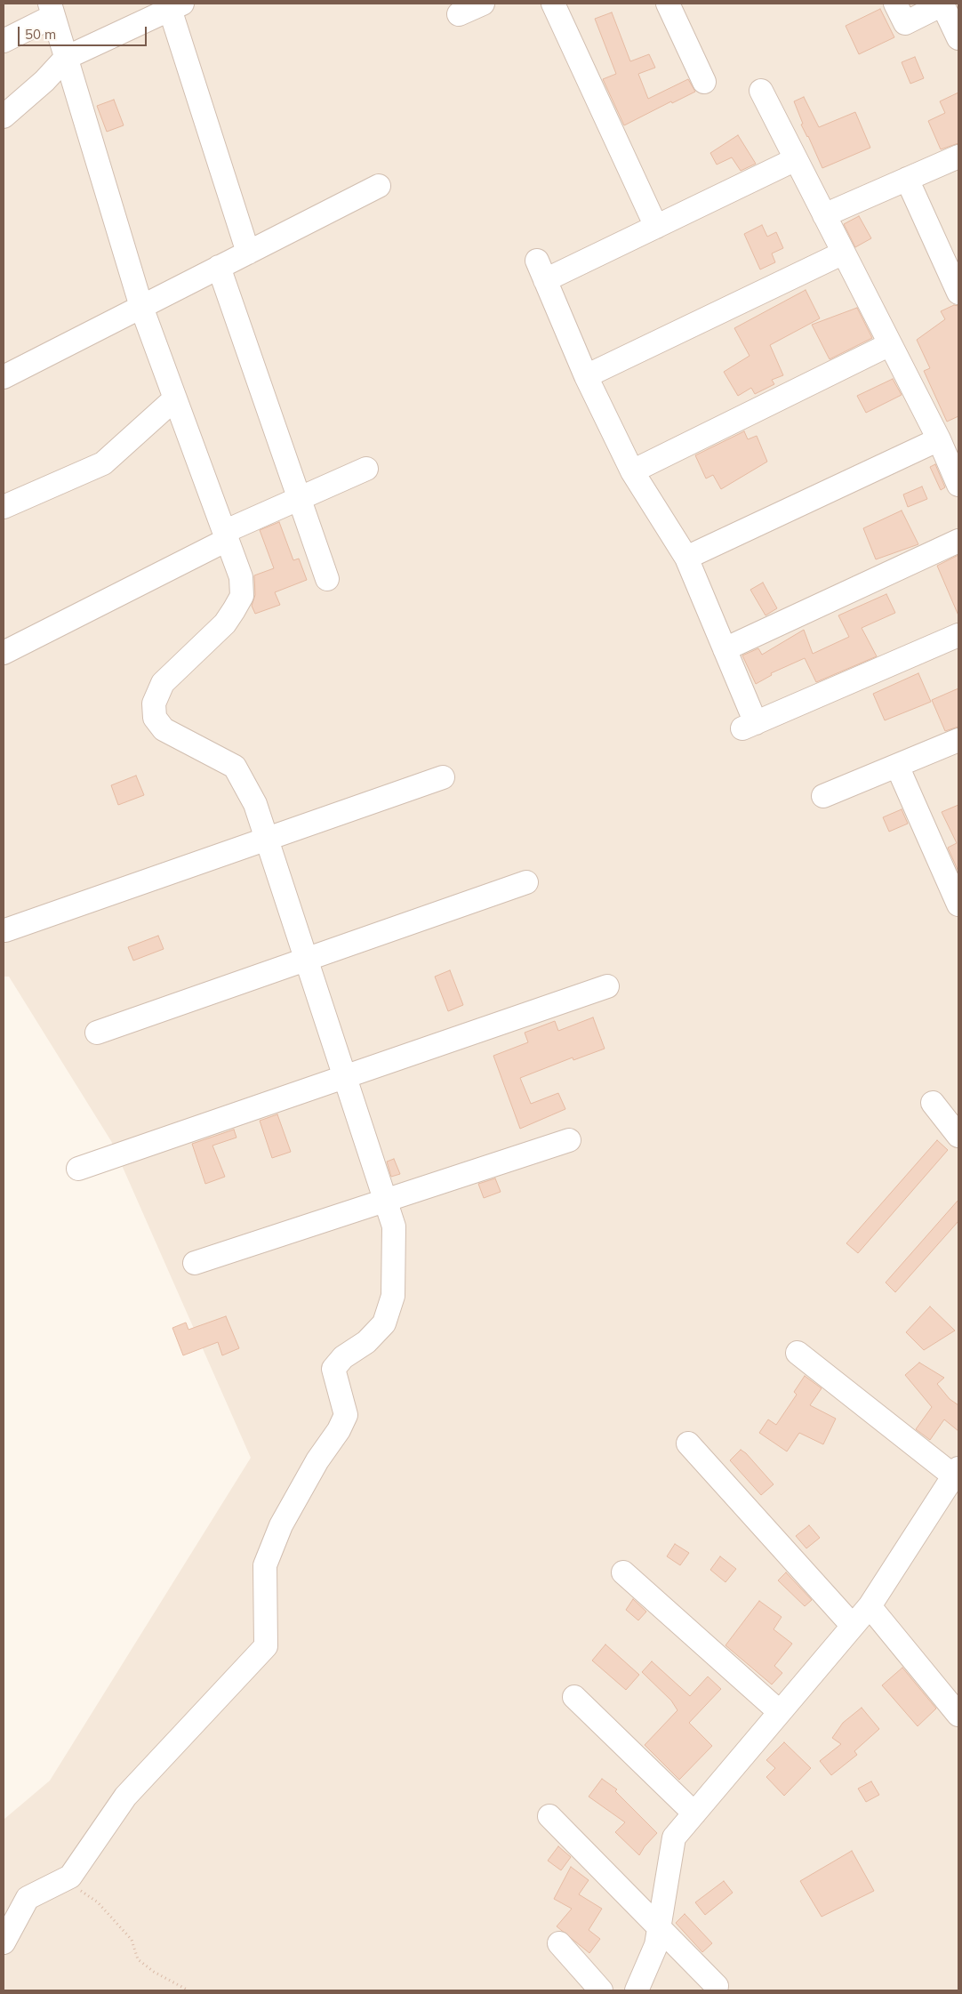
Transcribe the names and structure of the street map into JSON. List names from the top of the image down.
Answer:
{
  "scale_bar": "50 m"
}
